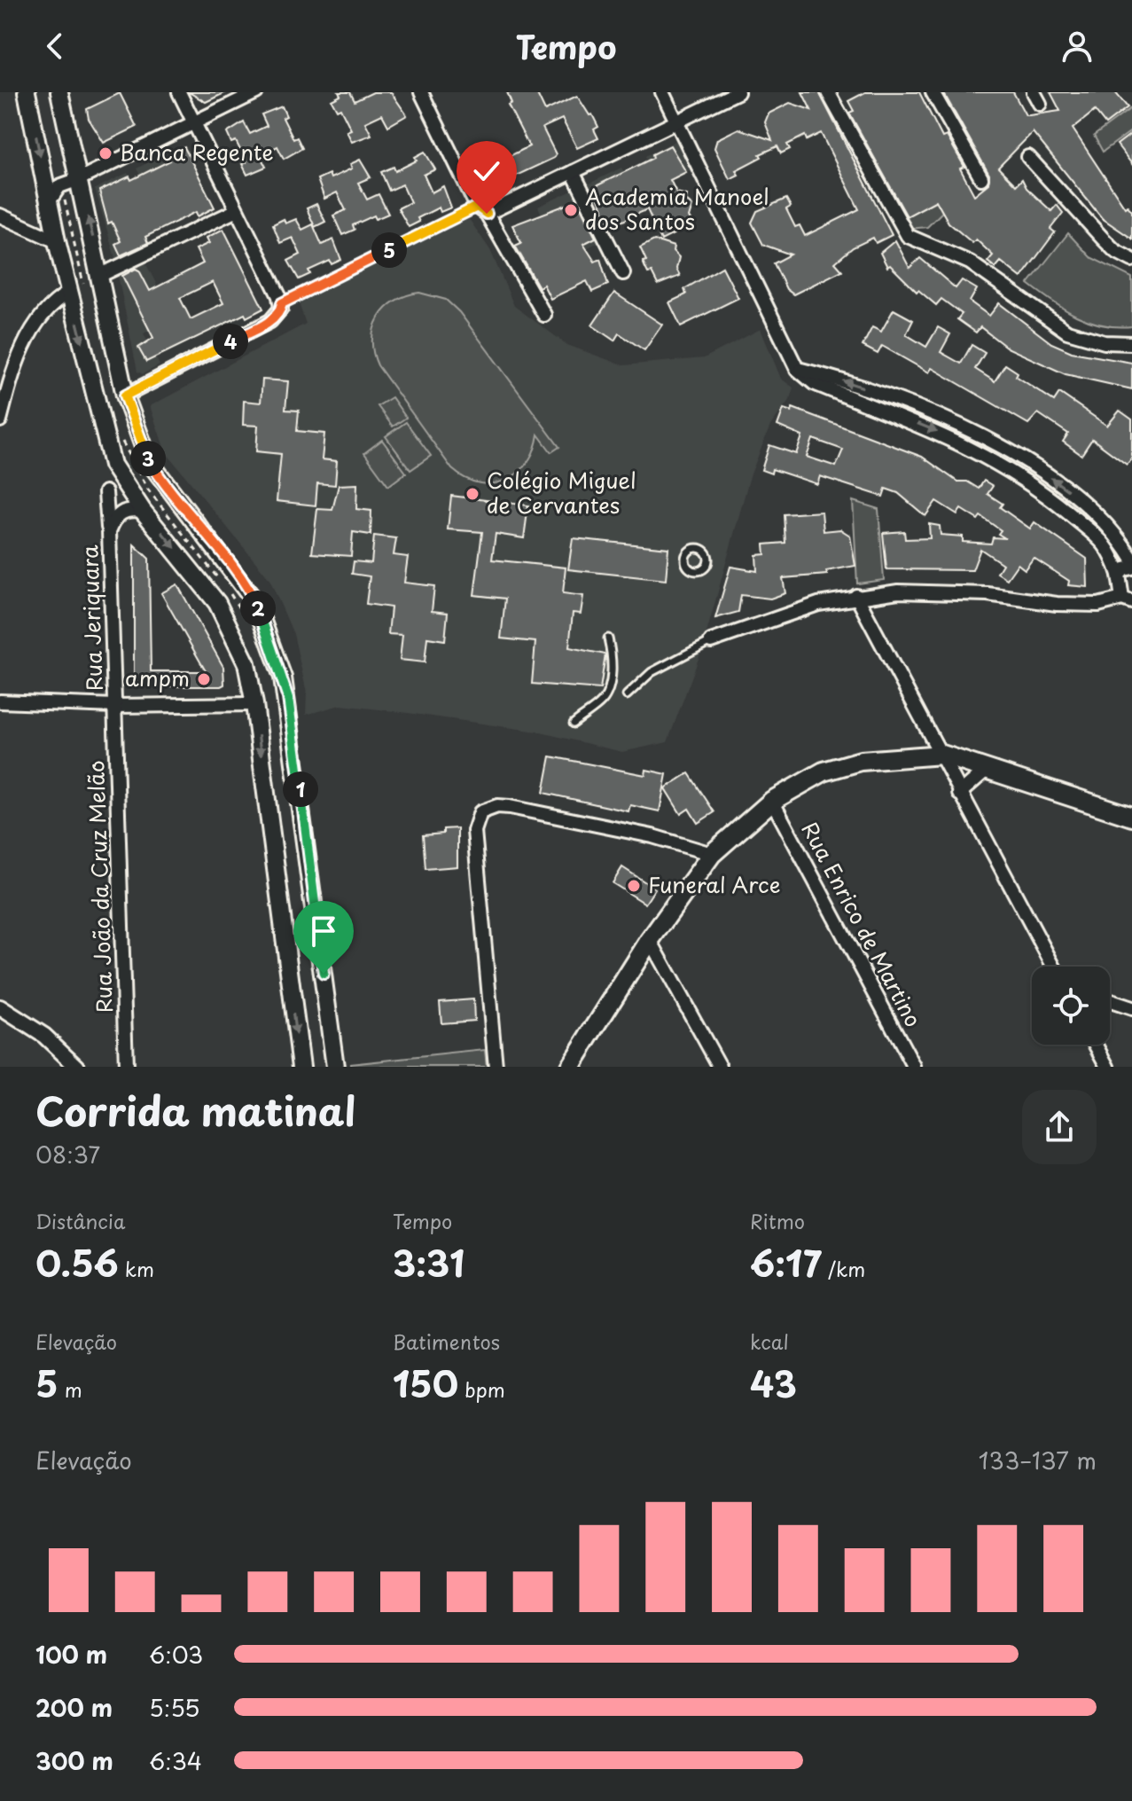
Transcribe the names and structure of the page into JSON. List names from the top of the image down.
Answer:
{
  "streets": {
    "street": ["Rua Jeriquara", "Rua João da Cruz Melão", "Rua Enrico de Martino"]
  },
  "crossings": [
    ["Rua Jeriquara", "Rua João da Cruz Melão"]
  ],
  "places": [
    "Banca Regente",
    "Academia Manoel dos Santos",
    "Colégio Miguel de Cervantes",
    "ampm",
    "Funeral Arce"
  ],
  "page": {
    "header": "Tempo",
    "pins": [
      "5",
      "4",
      "3",
      "2",
      "1"
    ],
    "heading": ["Corrida matinal", "08:37"],
    "stats": [
      ["Distância", "0.56 km"],
      ["Tempo", "3:31"],
      ["Ritmo", "6:17 /km"],
      ["Elevação", "5 m"],
      ["Batimentos", "150 bpm"],
      ["kcal", "43"]
    ],
    "chart": ["Elevação", "133–137 m"],
    "list": [
      {
        "name": "100 m",
        "note": "6:03"
      },
      {
        "name": "200 m",
        "note": "5:55"
      },
      {
        "name": "300 m",
        "note": "6:34"
      }
    ]
  }
}
